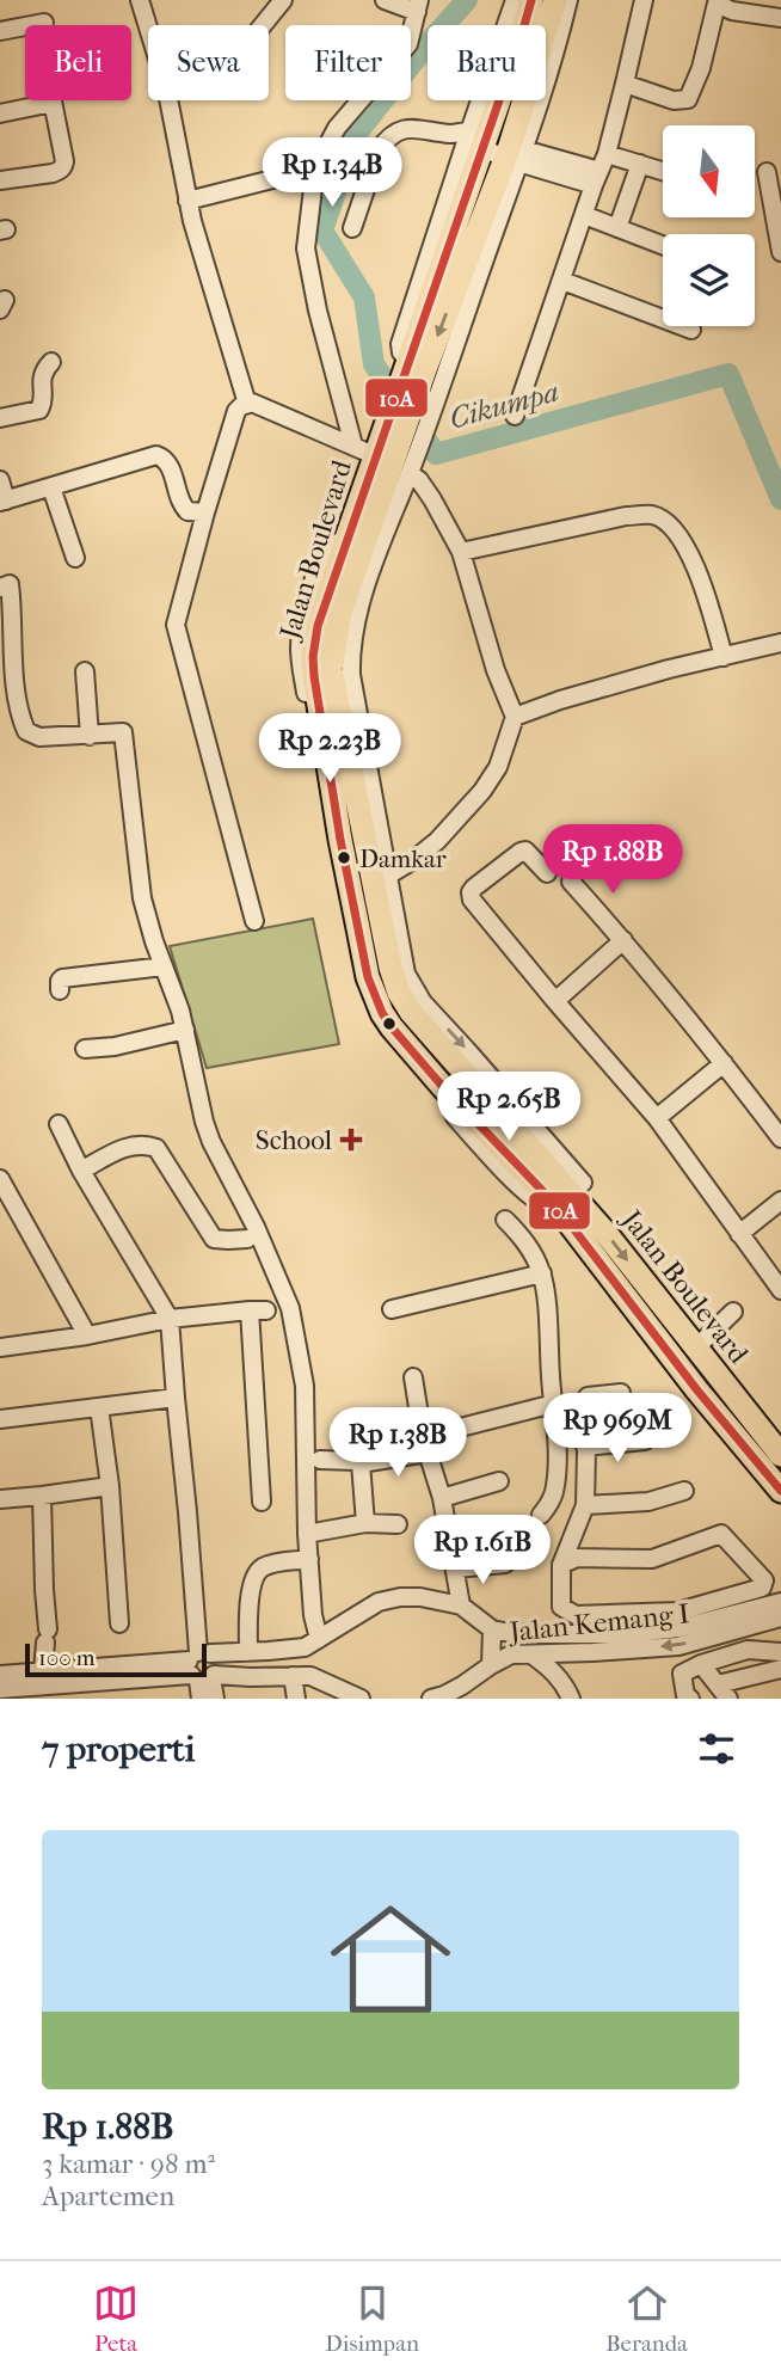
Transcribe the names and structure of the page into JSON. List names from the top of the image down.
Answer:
{
  "streets": {
    "main road": ["Jalan Boulevard"],
    "street": ["Jalan Kemang I"]
  },
  "water": ["Cikumpa"],
  "places": {
    "other": ["Damkar"],
    "health": ["School"]
  },
  "lines": ["transit line 10A"],
  "scale_bar": "100 m",
  "north": "bottom",
  "page": {
    "chip": [
      "Beli",
      "Sewa",
      "Filter",
      "Baru"
    ],
    "price": [
      "Rp 1.34B",
      "Rp 2.23B",
      "Rp 1.88B",
      "Rp 2.65B",
      "Rp 969M",
      "Rp 1.38B",
      "Rp 1.61B"
    ],
    "scale": "100 m",
    "heading": "7 properti",
    "list": [
      {
        "name": "Rp 1.88B",
        "note": "3 kamar · 98 m² · Apartemen"
      }
    ],
    "tabs": ["Peta", "Disimpan", "Beranda"]
  }
}
